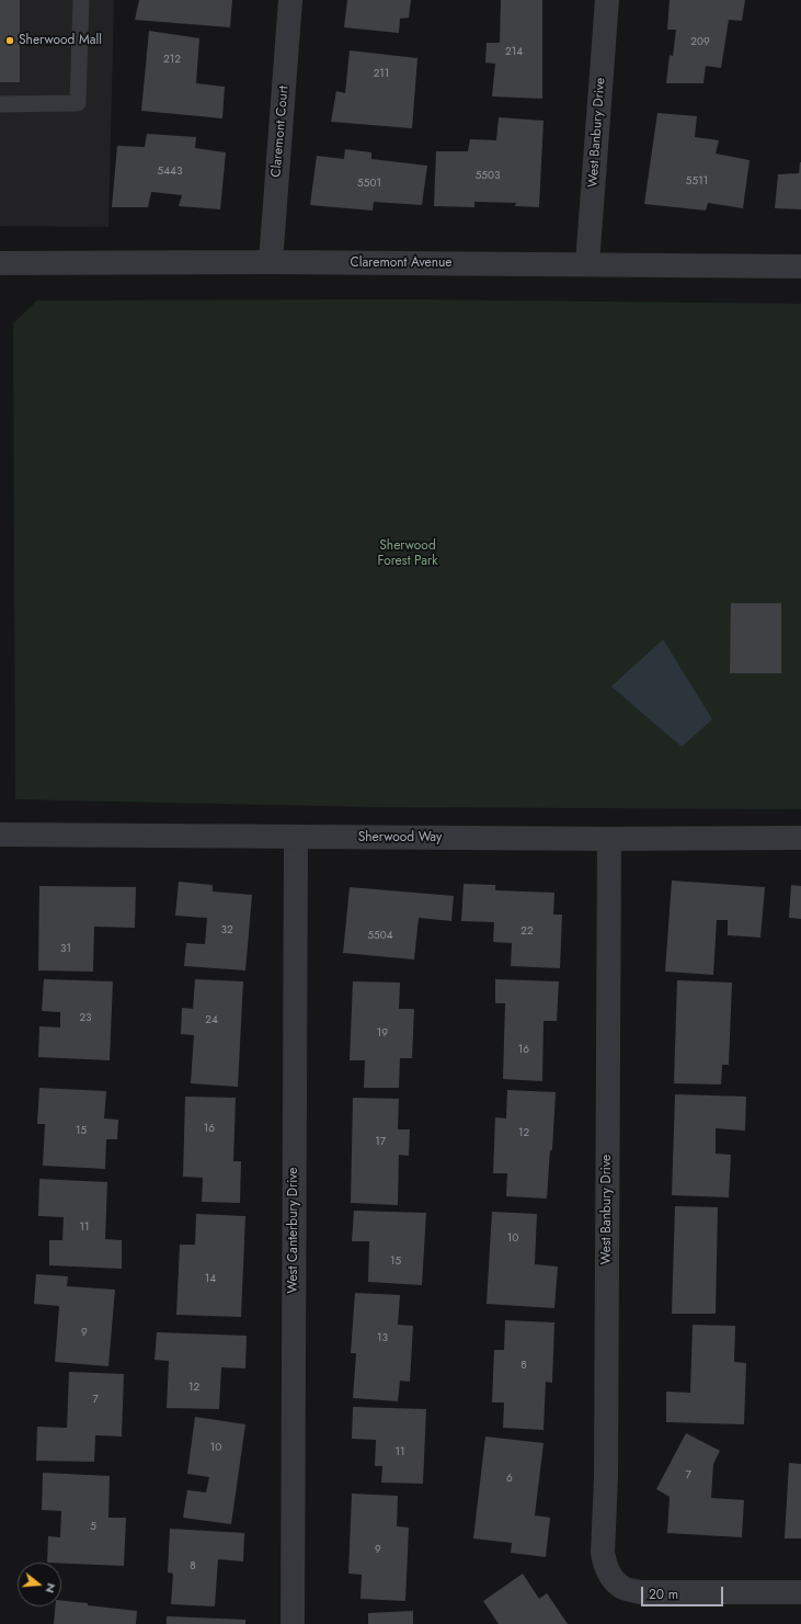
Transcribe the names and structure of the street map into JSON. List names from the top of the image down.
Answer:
{
  "streets": {
    "street": [
      "Claremont Court",
      "West Banbury Drive",
      "Claremont Avenue",
      "Sherwood Way",
      "West Canterbury Drive"
    ]
  },
  "crossings": [
    ["Claremont Court", "Claremont Avenue"],
    ["West Banbury Drive", "Claremont Avenue"],
    ["West Banbury Drive", "Sherwood Way"],
    ["Sherwood Way", "West Canterbury Drive"]
  ],
  "parks": ["Sherwood Forest Park"],
  "places": ["Sherwood Mall"],
  "house_numbers": [
    "209",
    "214",
    "212",
    "211",
    "5443",
    "5503",
    "5511",
    "5501",
    "32",
    "22",
    "5504",
    "31",
    "23",
    "24",
    "19",
    "16",
    "16",
    "15",
    "12",
    "17",
    "11",
    "10",
    "15",
    "14",
    "9",
    "13",
    "8",
    "12",
    "7",
    "10",
    "11",
    "7",
    "6",
    "5",
    "9",
    "8"
  ],
  "scale_bar": "20 m",
  "north": "right"
}
